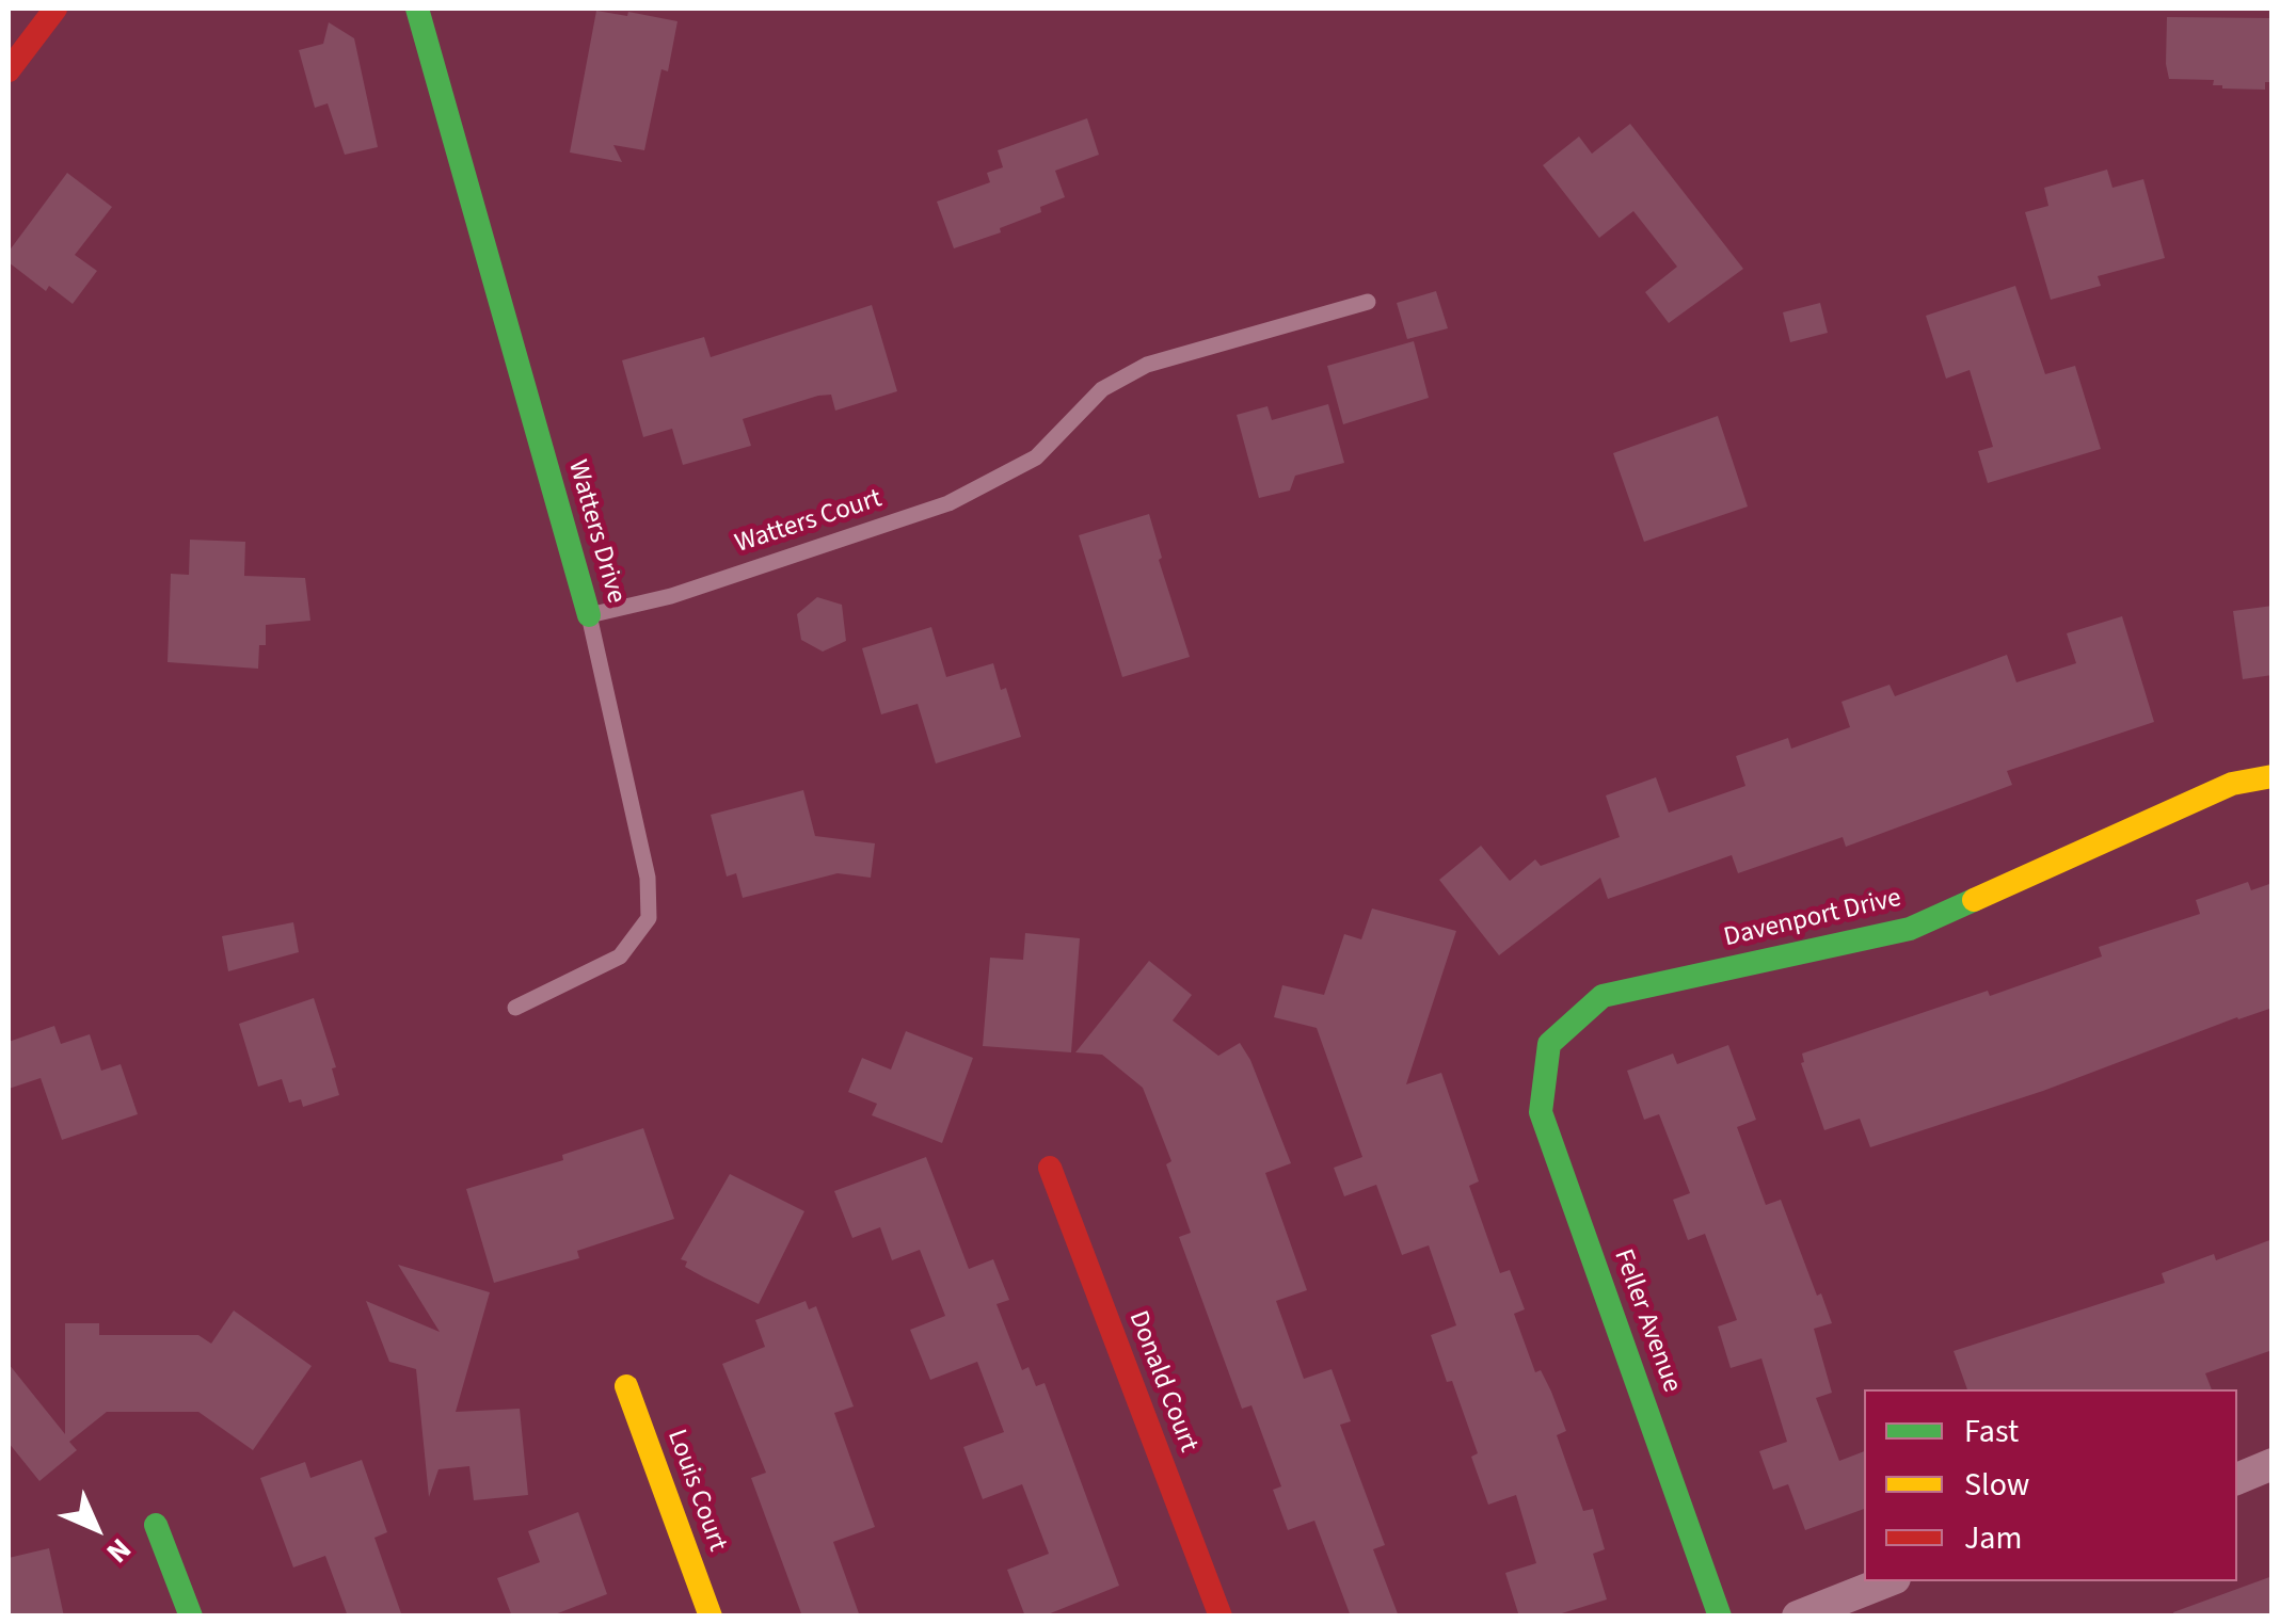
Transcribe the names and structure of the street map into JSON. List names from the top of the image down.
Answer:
{
  "streets": {
    "street": [
      "Watters Drive",
      "Davenport Drive",
      "Feller Avenue",
      "Donald Court",
      "Louis Court"
    ],
    "lane": ["Watters Court"]
  },
  "crossings": [
    ["Watters Court", "Watters Drive"],
    ["Davenport Drive", "Feller Avenue"]
  ],
  "legend": ["Fast", "Slow", "Jam"],
  "north": "bottom right"
}
